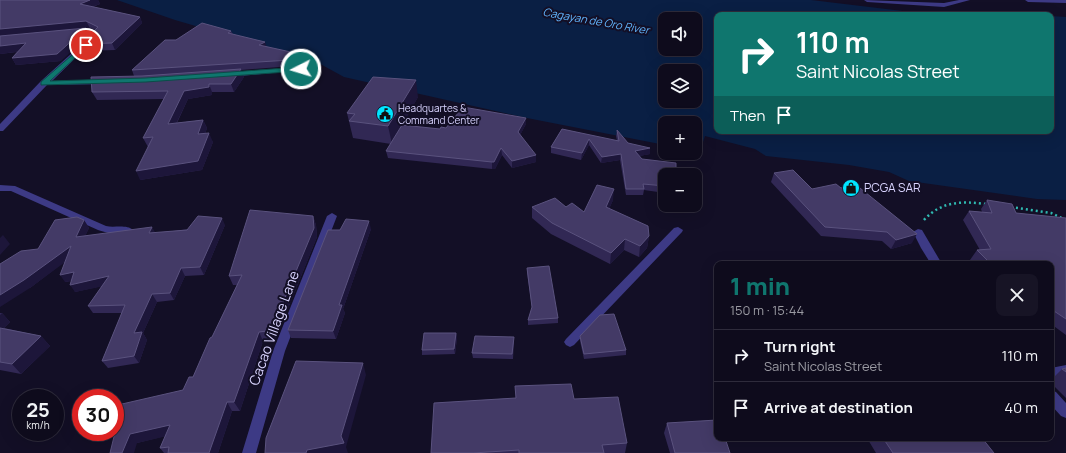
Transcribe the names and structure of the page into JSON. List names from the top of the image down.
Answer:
{
  "streets": {
    "street": ["Cacao Village Lane"]
  },
  "water": ["Cagayan de Oro River"],
  "places": {
    "public building": ["Headquartes & Command Center"],
    "shop": ["PCGA SAR"]
  },
  "page": {
    "map_buttons": ["+", "−"],
    "turn": ["110 m", "Saint Nicolas Street"],
    "then": "Then",
    "heading": ["1 min", "150 m · 15:44"],
    "list": [
      {
        "name": "Turn right",
        "note": "Saint Nicolas Street",
        "value": "110 m"
      },
      {
        "name": "Arrive at destination",
        "value": "40 m"
      }
    ],
    "speed": "25 km/h",
    "limit": "30"
  }
}
